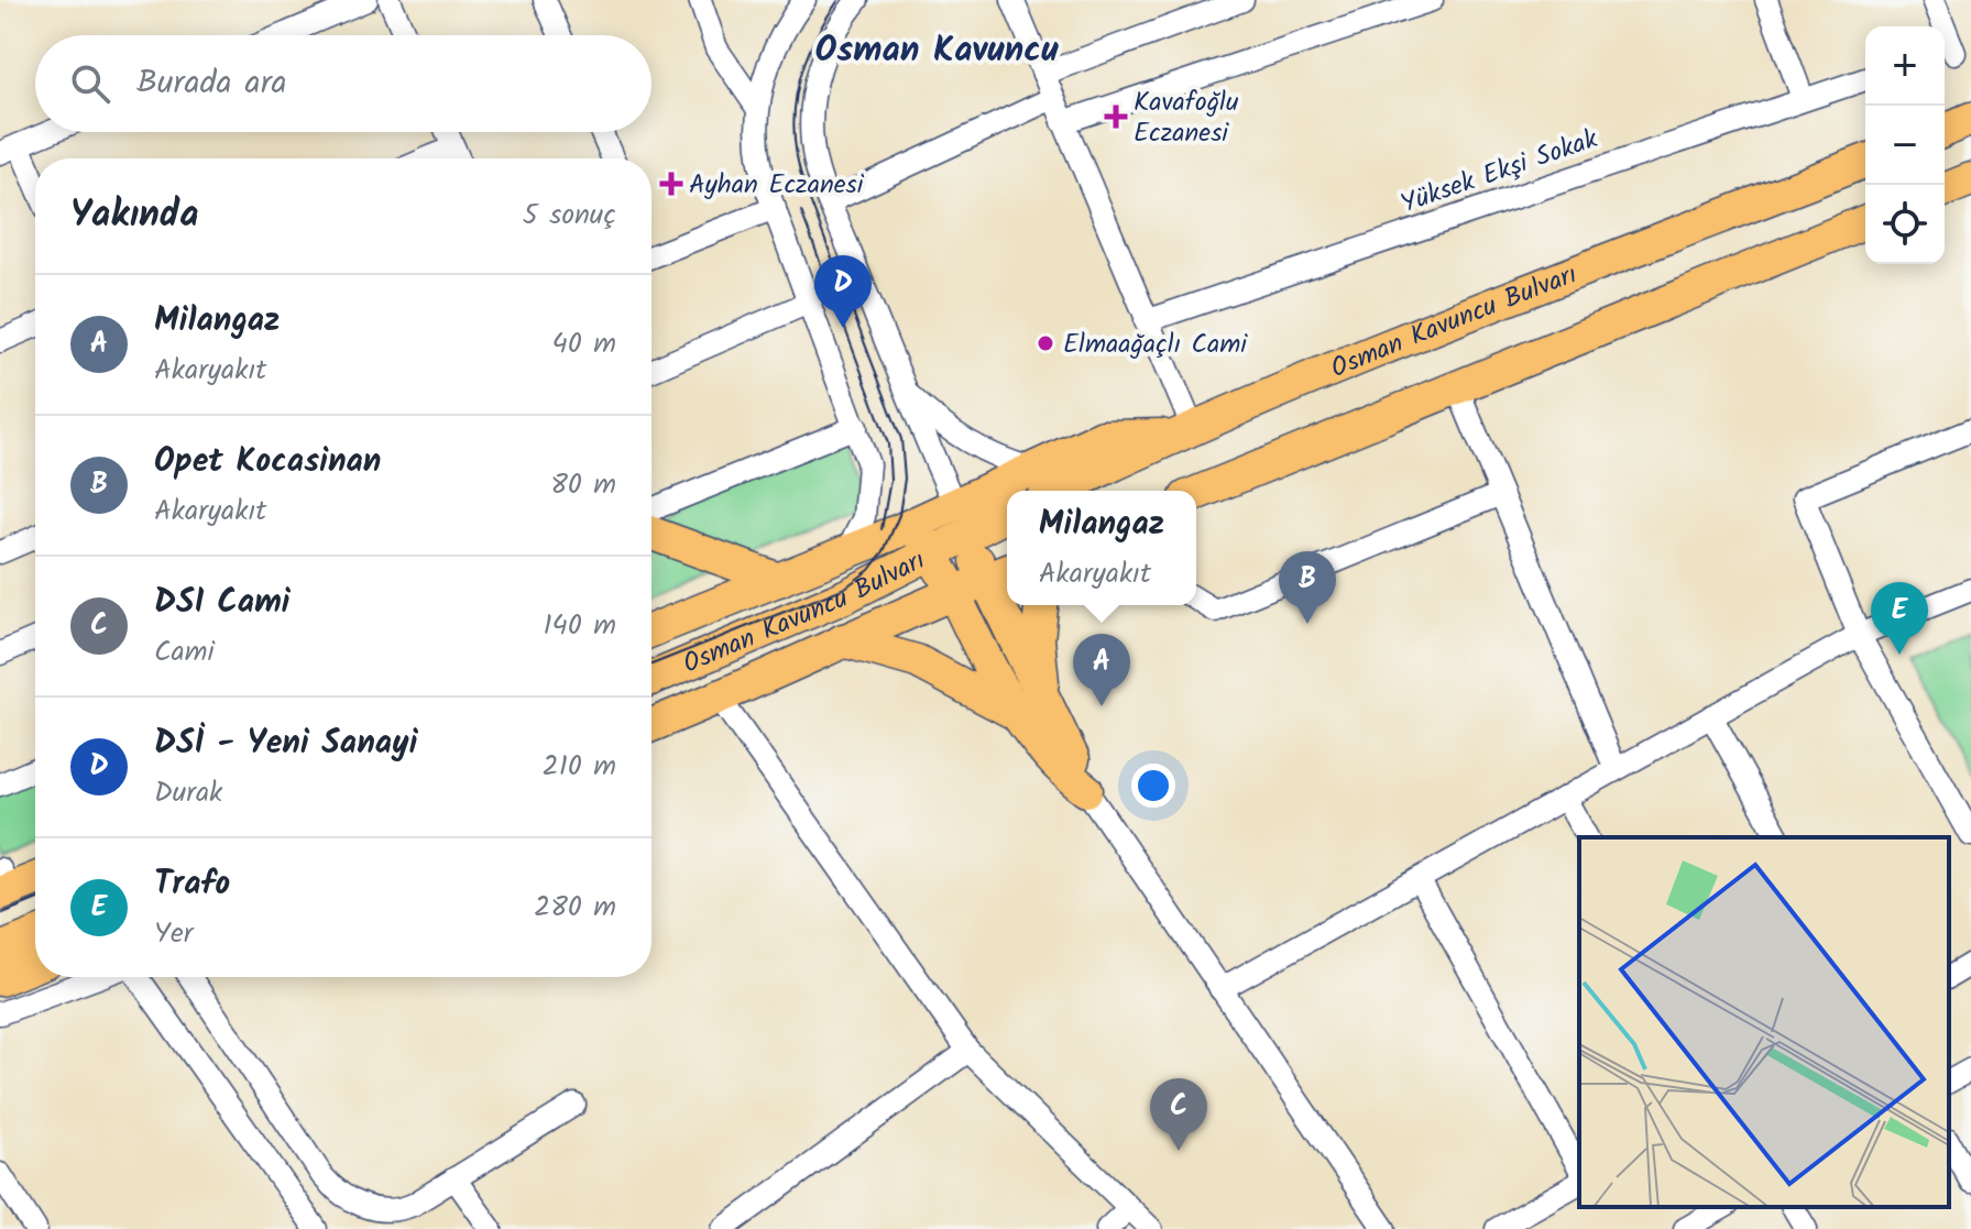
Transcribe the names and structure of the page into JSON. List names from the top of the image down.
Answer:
{
  "streets": {
    "highway": ["Osman Kavuncu Bulvarı"],
    "street": ["Yüksek Ekşi Sokak"]
  },
  "districts": ["Osman Kavuncu"],
  "places": {
    "health": ["Kavafoğlu Eczanesi", "Ayhan Eczanesi"],
    "other": ["Elmaağaçlı Cami"]
  },
  "page": {
    "map_buttons": ["+", "−"],
    "search": "Burada ara",
    "heading": ["Yakında", "5 sonuç"],
    "pins": [
      "D",
      "B",
      "E",
      "A",
      "C"
    ],
    "list": [
      {
        "mark": "A",
        "name": "Milangaz",
        "note": "Akaryakıt",
        "value": "40 m"
      },
      {
        "mark": "B",
        "name": "Opet Kocasinan",
        "note": "Akaryakıt",
        "value": "80 m"
      },
      {
        "mark": "C",
        "name": "DSI Cami",
        "note": "Cami",
        "value": "140 m"
      },
      {
        "mark": "D",
        "name": "DSİ - Yeni Sanayi",
        "note": "Durak",
        "value": "210 m"
      },
      {
        "mark": "E",
        "name": "Trafo",
        "note": "Yer",
        "value": "280 m"
      }
    ],
    "popup": ["Milangaz", "Akaryakıt"]
  }
}
